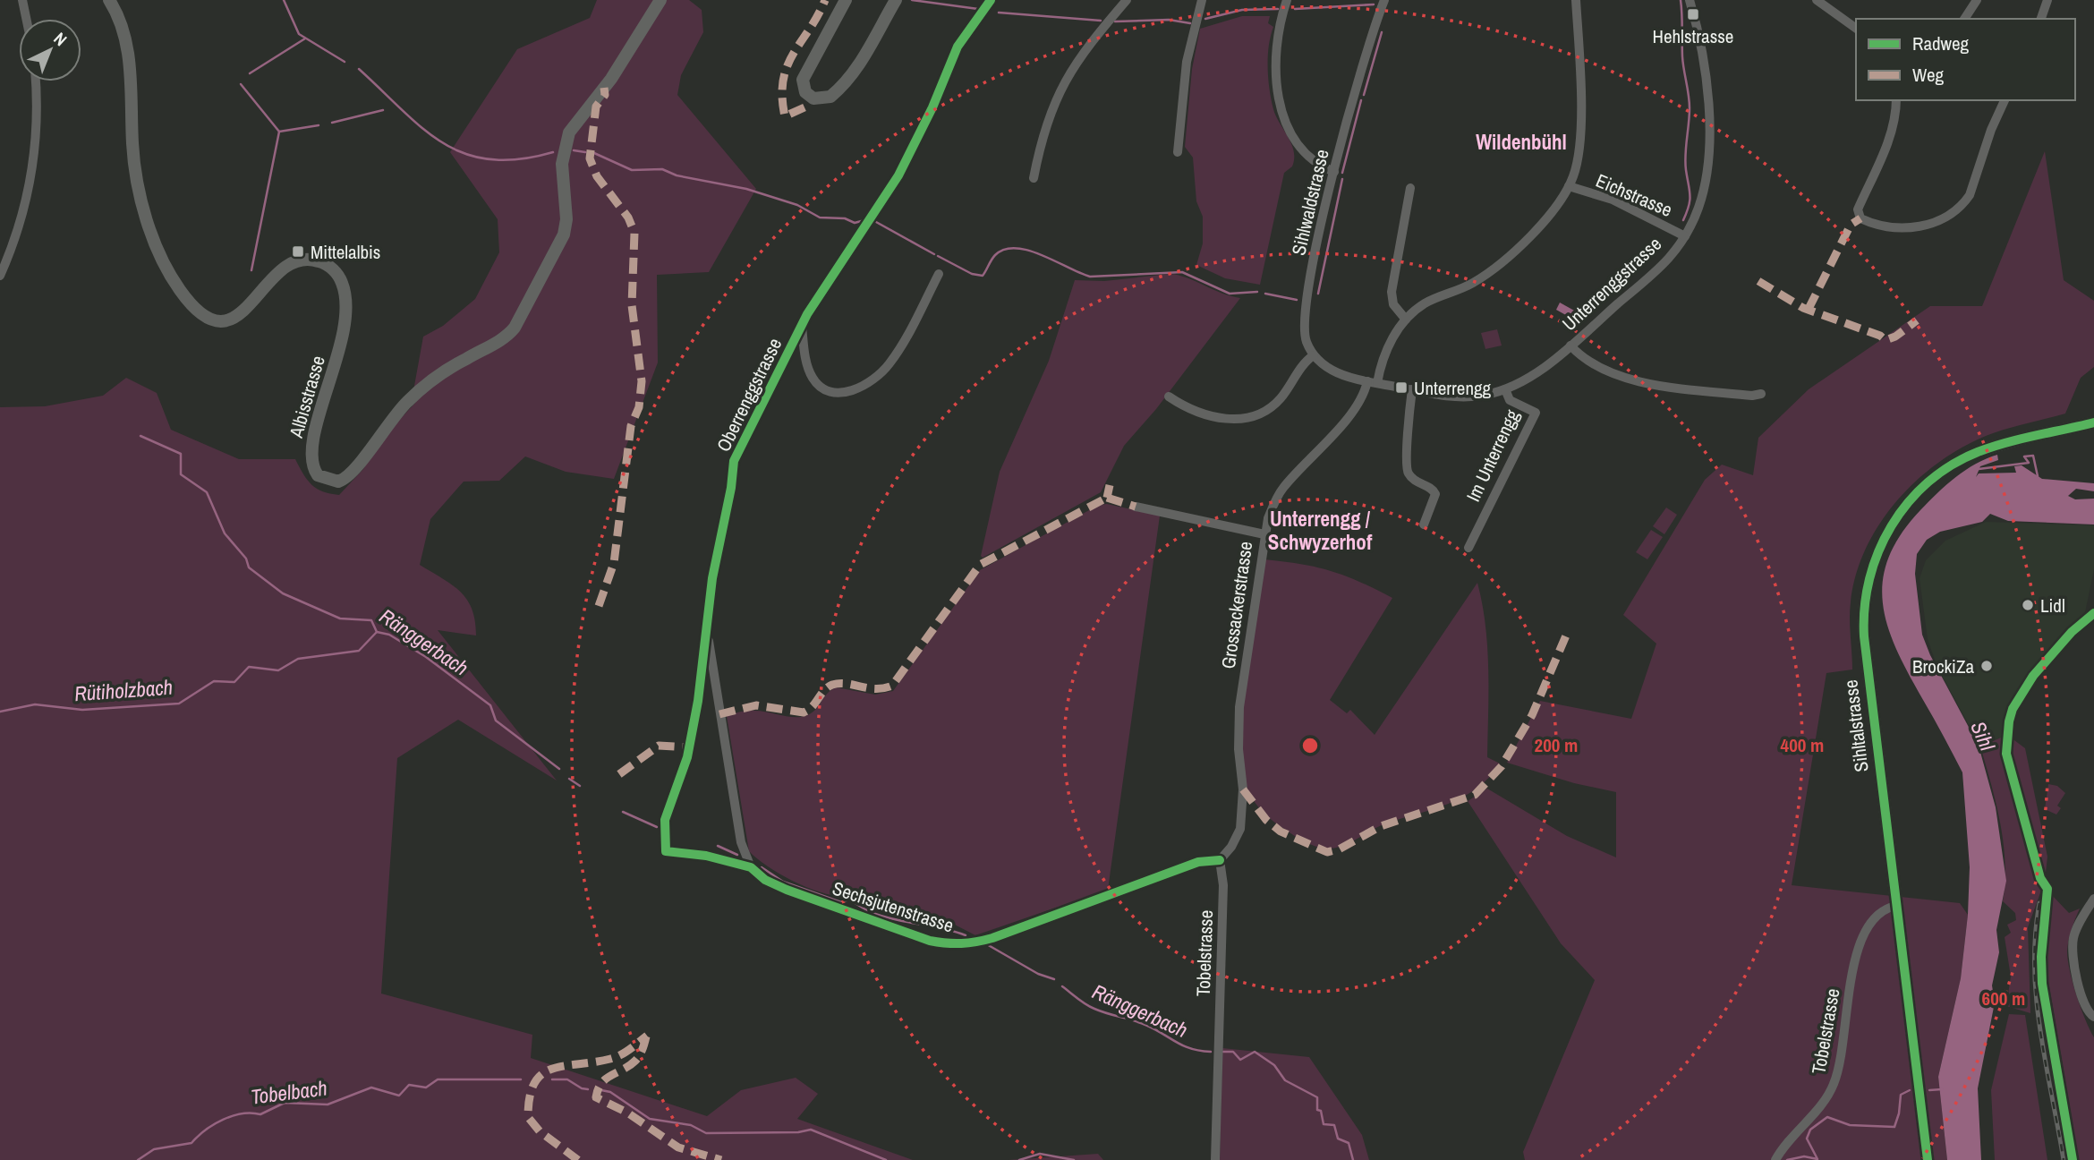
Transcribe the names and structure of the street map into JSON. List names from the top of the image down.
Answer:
{
  "streets": {
    "main road": ["Albisstrasse", "Sihltalstrasse"],
    "street": [
      "Eichstrasse",
      "Sihlwaldstrasse",
      "Unterrenggstrasse",
      "Oberrenggstrasse",
      "Im Unterrengg",
      "Grossackerstrasse",
      "Sechsjutenstrasse",
      "Tobelstrasse"
    ]
  },
  "crossings": [
    ["Eichstrasse", "Unterrenggstrasse"],
    ["Unterrenggstrasse", "Im Unterrengg"],
    ["Unterrenggstrasse", "Grossackerstrasse"],
    ["Oberrenggstrasse", "Sechsjutenstrasse"],
    ["Grossackerstrasse", "Sechsjutenstrasse"],
    ["Grossackerstrasse", "Tobelstrasse"],
    ["Sihltalstrasse", "Tobelstrasse"],
    ["Sechsjutenstrasse", "Tobelstrasse"]
  ],
  "districts": ["Wildenbühl", "Unterrengg / Schwyzerhof"],
  "water": [
    "Ränggerbach",
    "Rütiholzbach",
    "Sihl",
    "Tobelbach"
  ],
  "places": {
    "transit": ["Hehlstrasse", "Mittelalbis", "Unterrengg"],
    "other": ["Lidl", "BrockiZa"]
  },
  "legend": ["Radweg", "Weg"],
  "north": "top right",
  "rings": ["200 m", "400 m", "600 m"]
}
